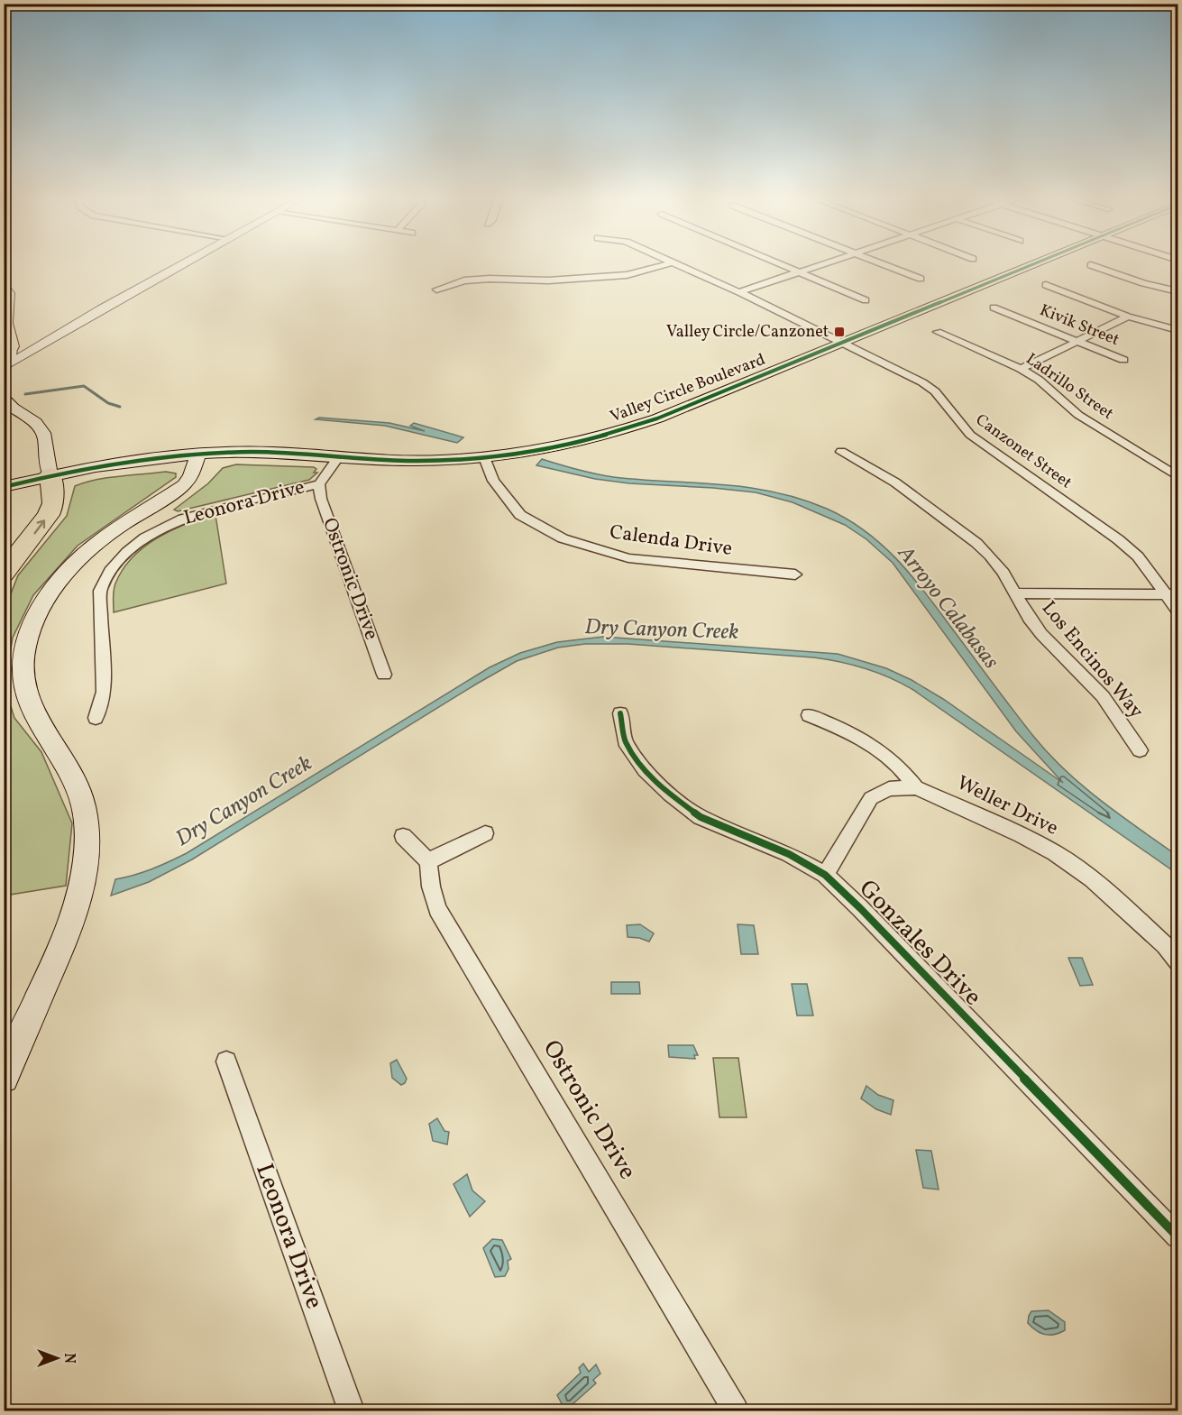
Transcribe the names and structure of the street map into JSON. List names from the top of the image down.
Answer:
{
  "streets": {
    "main road": ["Valley Circle Boulevard"],
    "street": [
      "Kivik Street",
      "Ladrillo Street",
      "Canzonet Street",
      "Leonora Drive",
      "Calenda Drive",
      "Ostronic Drive",
      "Los Encinos Way",
      "Weller Drive",
      "Gonzales Drive"
    ]
  },
  "crossings": [
    ["Valley Circle Boulevard", "Canzonet Street"],
    ["Valley Circle Boulevard", "Calenda Drive"],
    ["Leonora Drive", "Ostronic Drive"],
    ["Weller Drive", "Gonzales Drive"]
  ],
  "water": ["Arroyo Calabasas", "Dry Canyon Creek"],
  "places": {
    "transit": ["Valley Circle/Canzonet"]
  },
  "north": "right"
}
